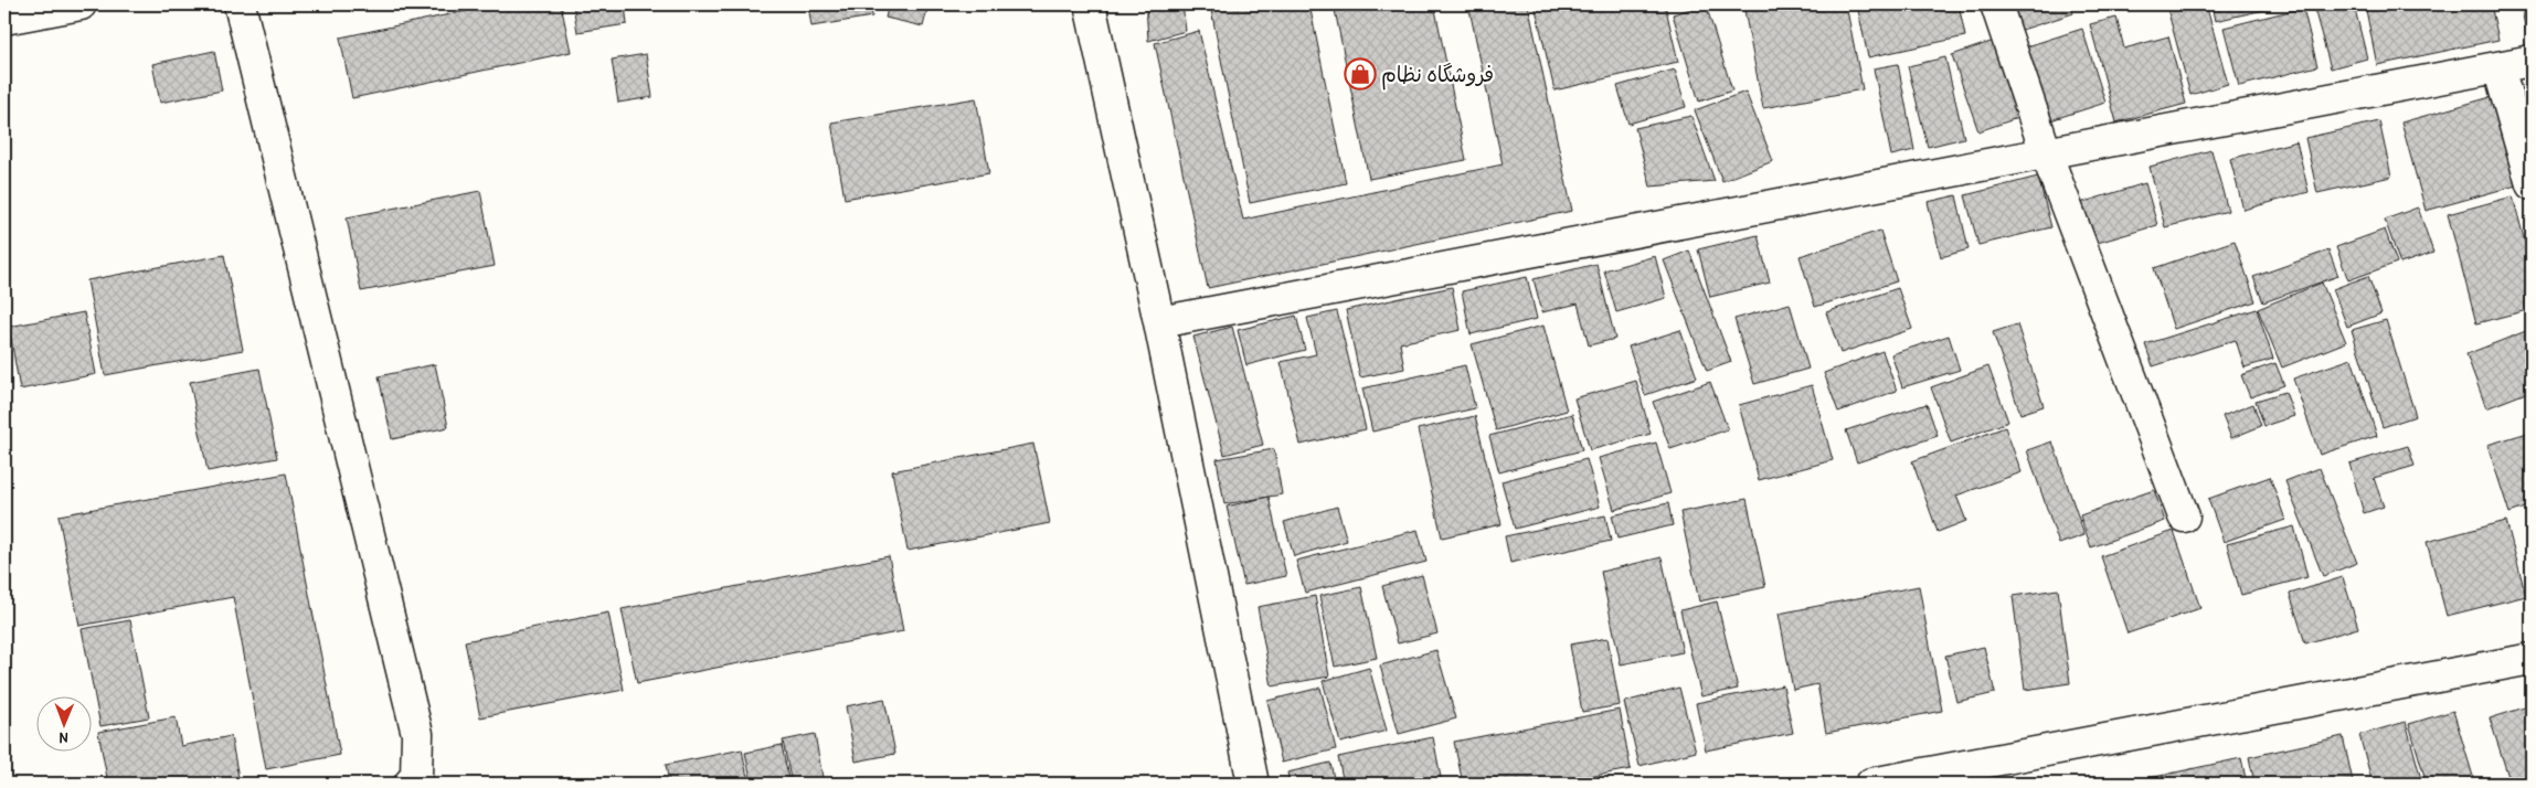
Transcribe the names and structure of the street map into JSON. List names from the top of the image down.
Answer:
{
  "places": {
    "shop": ["فروشگاه نظام"]
  },
  "north": "bottom"
}
